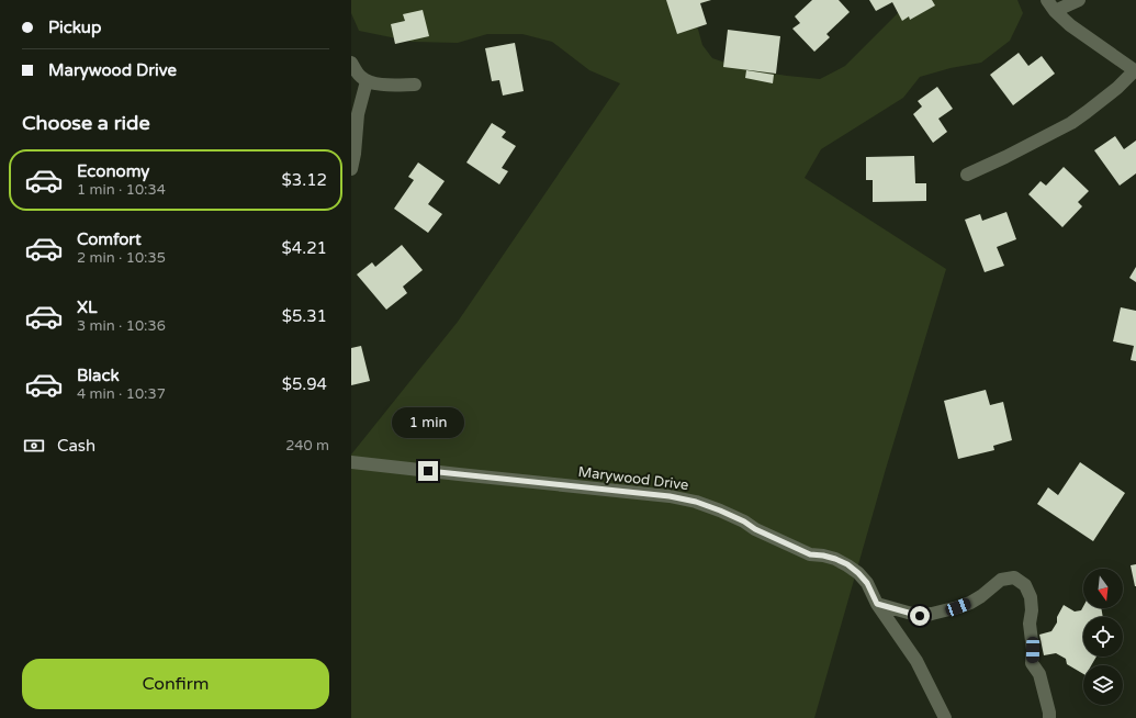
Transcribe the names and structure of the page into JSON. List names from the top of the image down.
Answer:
{
  "streets": {
    "street": ["Marywood Drive"]
  },
  "north": "bottom",
  "page": {
    "banner": ["Pickup", "Marywood Drive"],
    "heading": "Choose a ride",
    "list": [
      {
        "name": "Economy",
        "note": "1 min · 10:34",
        "value": "$3.12"
      },
      {
        "name": "Comfort",
        "note": "2 min · 10:35",
        "value": "$4.21"
      },
      {
        "name": "XL",
        "note": "3 min · 10:36",
        "value": "$5.31"
      },
      {
        "name": "Black",
        "note": "4 min · 10:37",
        "value": "$5.94"
      }
    ],
    "bubble": "1 min",
    "pay": ["Cash", "240 m"],
    "buttons": "Confirm"
  }
}
